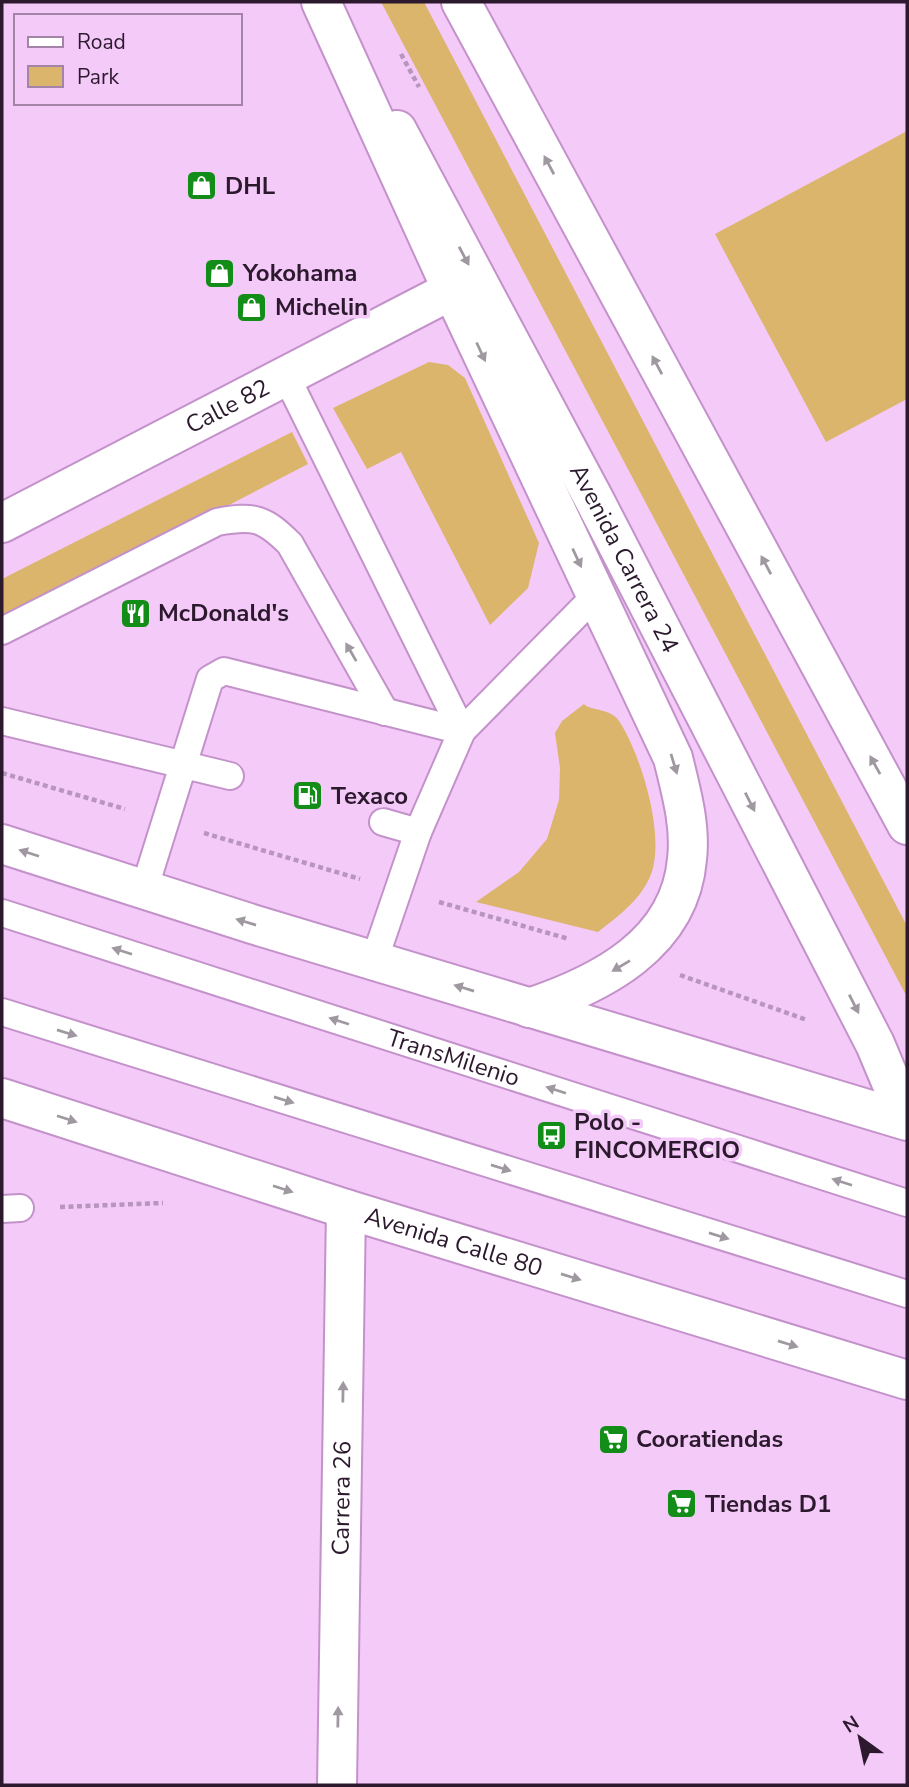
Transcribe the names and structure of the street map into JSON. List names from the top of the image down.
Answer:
{
  "streets": {
    "main road": [
      "Calle 82",
      "Avenida Carrera 24",
      "Avenida Calle 80",
      "Carrera 26"
    ],
    "lane": ["TransMilenio"]
  },
  "crossings": [
    ["Avenida Calle 80", "Carrera 26"]
  ],
  "one_way": ["Carrera 26"],
  "places": {
    "shop": ["DHL", "Yokohama", "Michelin"],
    "restaurant": ["McDonald's"],
    "fuel station": ["Texaco"],
    "bus stop": ["Polo - FINCOMERCIO"],
    "supermarket": ["Cooratiendas", "Tiendas D1"]
  },
  "legend": ["Road", "Park"],
  "north": "top left"
}
